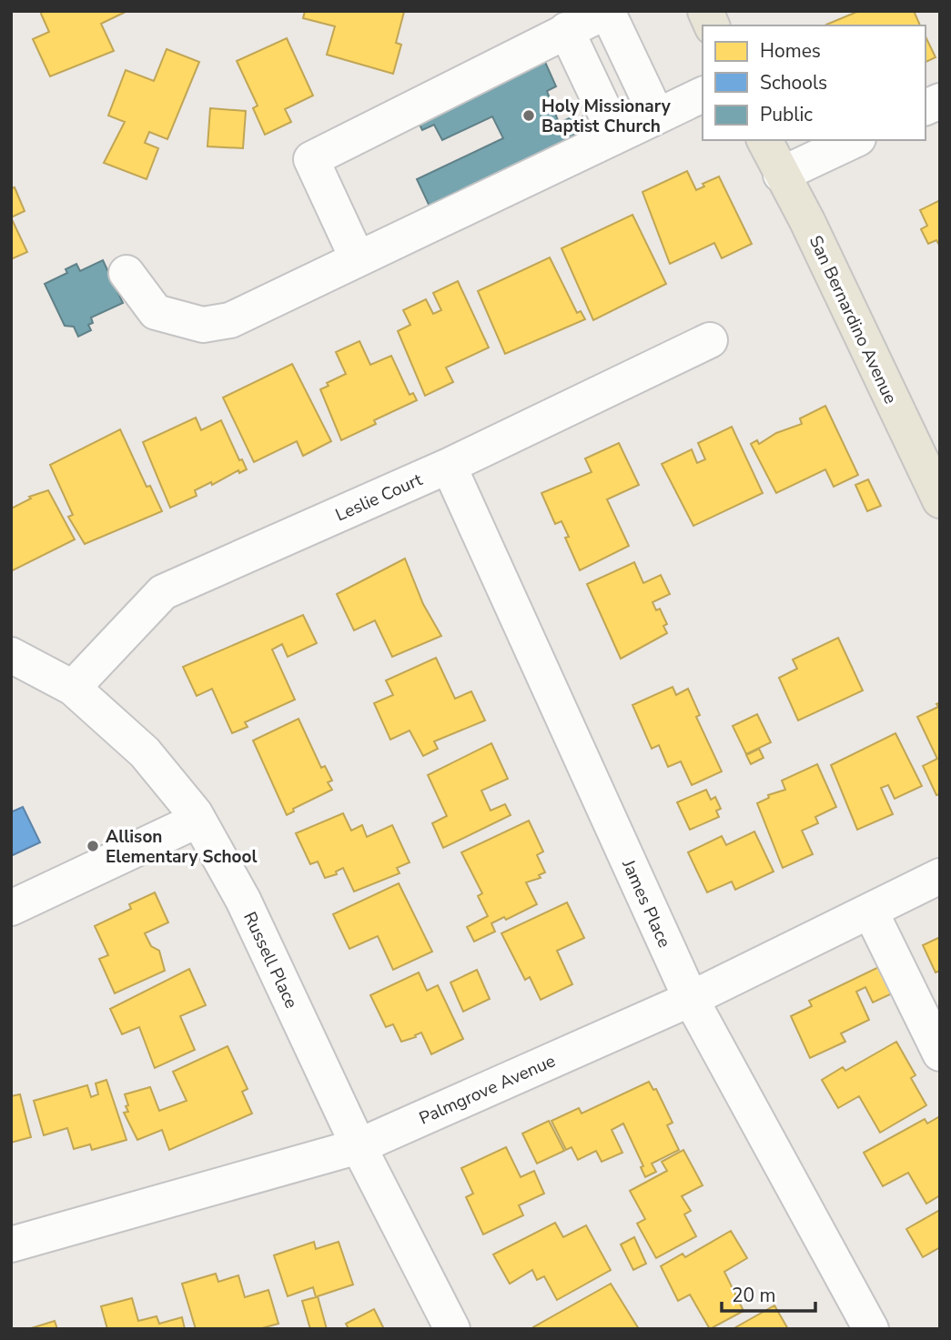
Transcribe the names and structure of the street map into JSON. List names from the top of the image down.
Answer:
{
  "streets": {
    "main road": ["San Bernardino Avenue"],
    "street": [
      "Leslie Court",
      "James Place",
      "Russell Place",
      "Palmgrove Avenue"
    ]
  },
  "crossings": [
    ["Leslie Court", "James Place"],
    ["Leslie Court", "Russell Place"],
    ["James Place", "Palmgrove Avenue"],
    ["Russell Place", "Palmgrove Avenue"]
  ],
  "places": ["Holy Missionary Baptist Church", "Allison Elementary School"],
  "legend": ["Homes", "Schools", "Public"],
  "scale_bar": "20 m"
}
